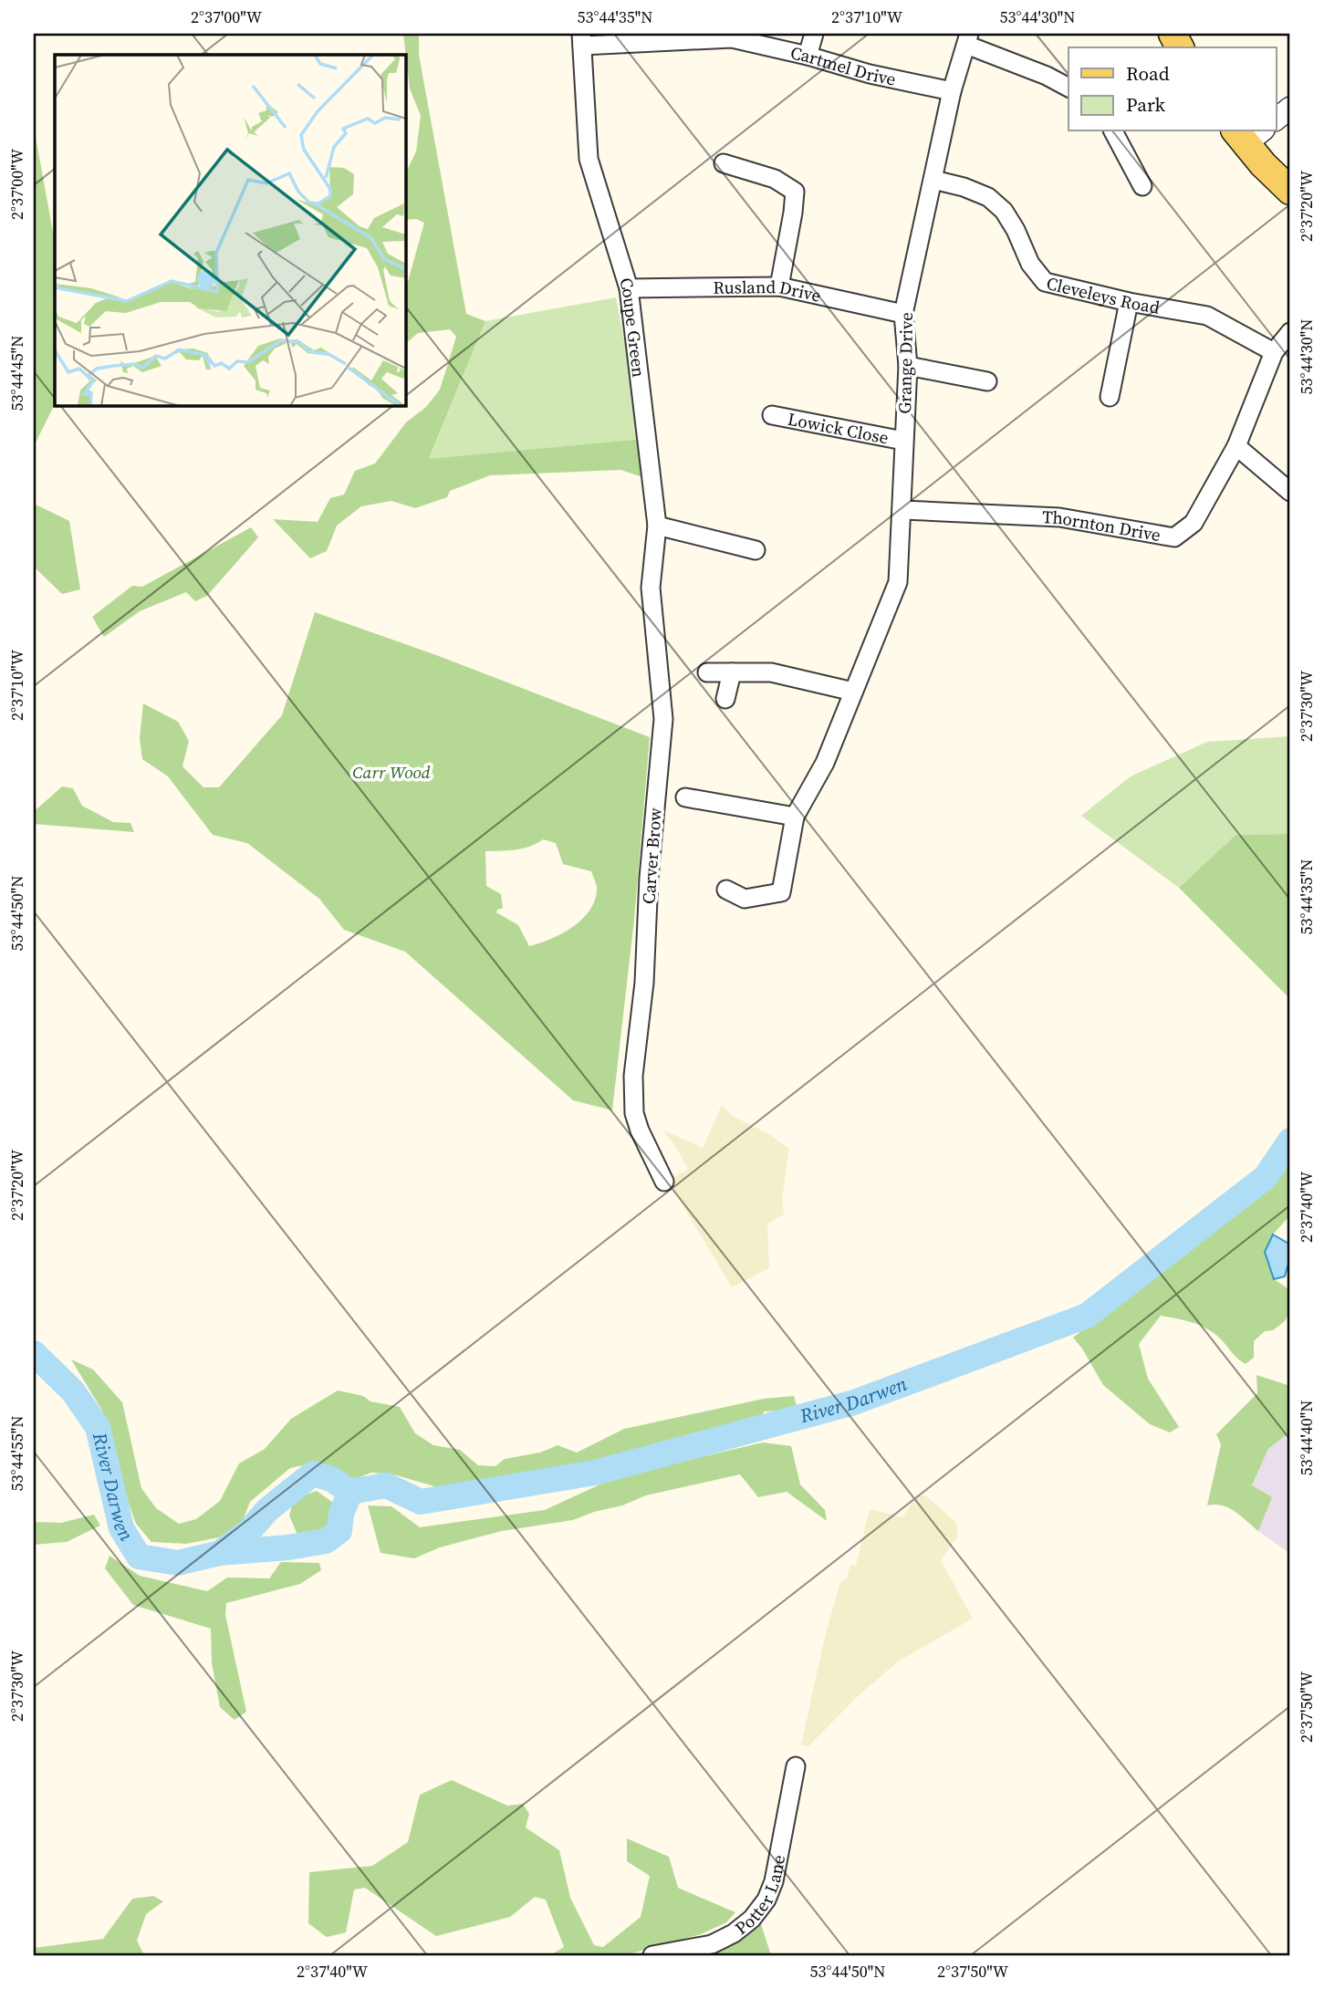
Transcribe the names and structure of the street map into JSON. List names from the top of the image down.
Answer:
{
  "streets": {
    "street": [
      "Cartmel Drive",
      "Rusland Drive",
      "Cleveleys Road",
      "Coupe Green",
      "Grange Drive",
      "Lowick Close",
      "Thornton Drive",
      "Carver Brow",
      "Potter Lane"
    ]
  },
  "crossings": [
    ["Cartmel Drive", "Coupe Green"],
    ["Cartmel Drive", "Grange Drive"],
    ["Rusland Drive", "Coupe Green"],
    ["Rusland Drive", "Grange Drive"],
    ["Cleveleys Road", "Grange Drive"],
    ["Cleveleys Road", "Thornton Drive"],
    ["Coupe Green", "Carver Brow"],
    ["Grange Drive", "Lowick Close"],
    ["Grange Drive", "Thornton Drive"]
  ],
  "water": ["River Darwen"],
  "parks": ["Carr Wood"],
  "legend": ["Road", "Park"],
  "coordinates": [
    "2°37'00\"W",
    "53°44'35\"N",
    "2°37'10\"W",
    "53°44'30\"N",
    "2°37'20\"W",
    "53°44'45\"N",
    "2°37'30\"W",
    "53°44'50\"N",
    "2°37'40\"W",
    "53°44'40\"N",
    "53°44'55\"N",
    "2°37'50\"W"
  ]
}
